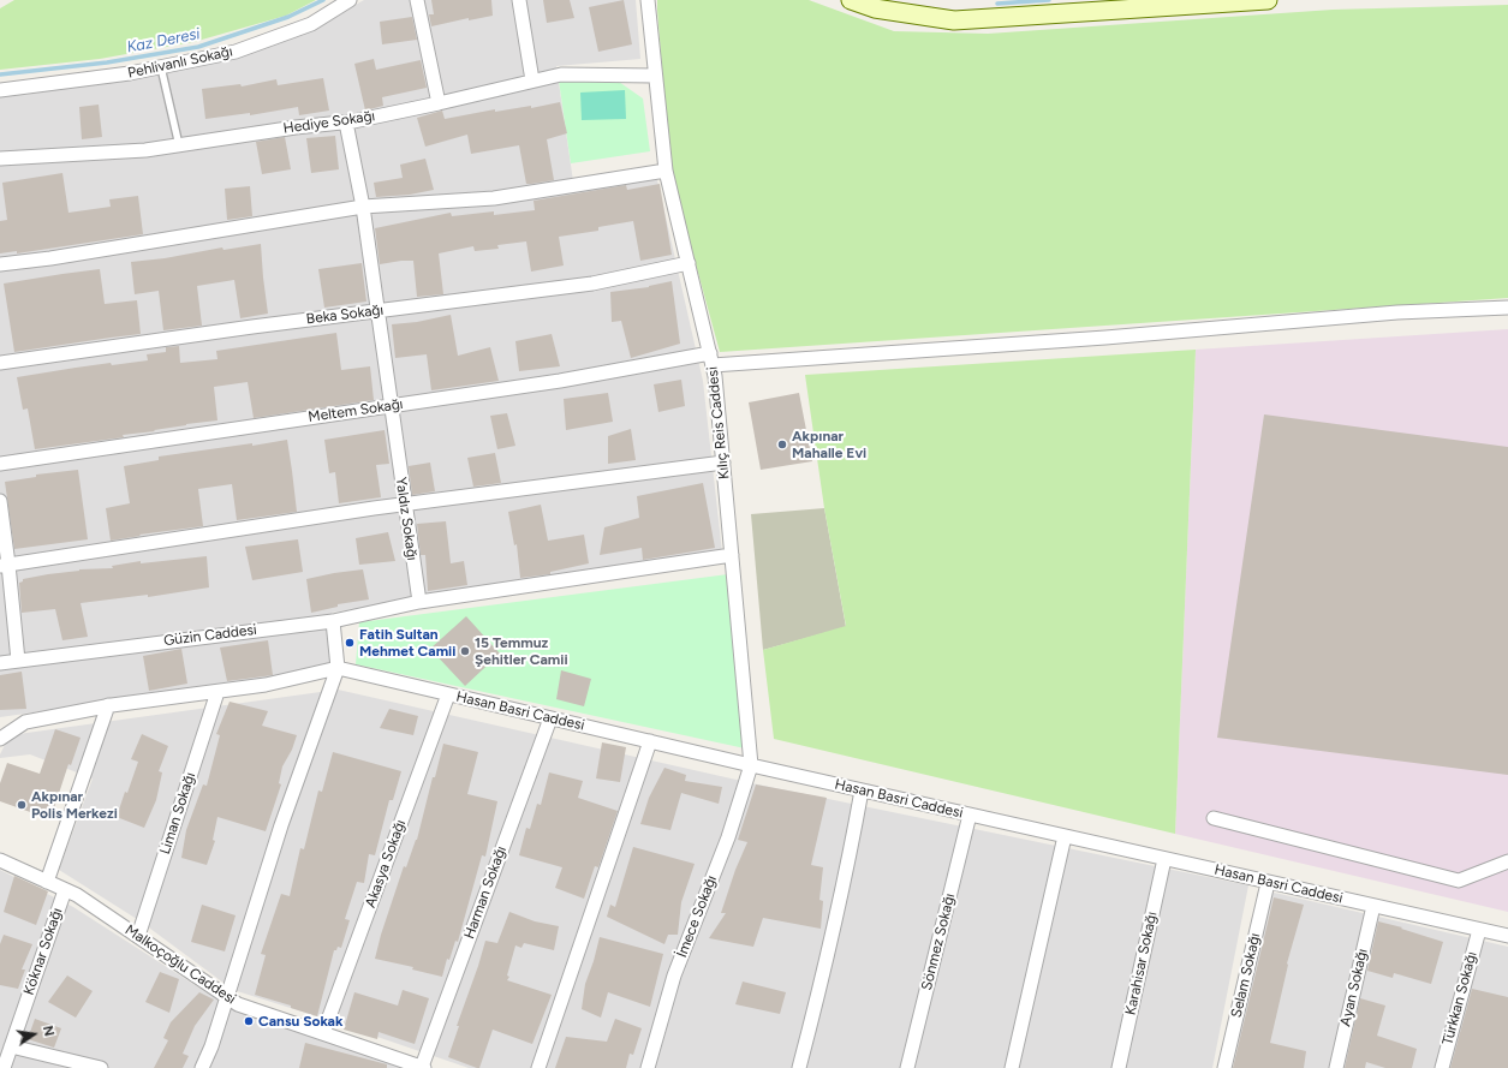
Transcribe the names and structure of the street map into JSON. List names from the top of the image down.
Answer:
{
  "streets": {
    "street": [
      "Pehlivanlı Sokağı",
      "Hediye Sokağı",
      "Beka Sokağı",
      "Meltem Sokağı",
      "Kılıç Reis Caddesi",
      "Yaldız Sokağı",
      "Güzin Caddesi",
      "Hasan Basri Caddesi",
      "Liman Sokağı",
      "Akasya Sokağı",
      "Harman Sokağı",
      "İmece Sokağı",
      "Sönmez Sokağı",
      "Köknar Sokağı",
      "Karahisar Sokağı",
      "Malkoçoğlu Caddesi",
      "Selam Sokağı",
      "Ayan Sokağı",
      "Türkkan Sokağı"
    ]
  },
  "crossings": [
    ["Hediye Sokağı", "Kılıç Reis Caddesi"],
    ["Hediye Sokağı", "Yaldız Sokağı"],
    ["Beka Sokağı", "Kılıç Reis Caddesi"],
    ["Beka Sokağı", "Yaldız Sokağı"],
    ["Meltem Sokağı", "Kılıç Reis Caddesi"],
    ["Meltem Sokağı", "Yaldız Sokağı"],
    ["Kılıç Reis Caddesi", "Hasan Basri Caddesi"],
    ["Kılıç Reis Caddesi", "İmece Sokağı"],
    ["Yaldız Sokağı", "Güzin Caddesi"],
    ["Hasan Basri Caddesi", "Akasya Sokağı"],
    ["Hasan Basri Caddesi", "Harman Sokağı"],
    ["Hasan Basri Caddesi", "İmece Sokağı"],
    ["Hasan Basri Caddesi", "Sönmez Sokağı"],
    ["Hasan Basri Caddesi", "Karahisar Sokağı"],
    ["Hasan Basri Caddesi", "Selam Sokağı"],
    ["Hasan Basri Caddesi", "Ayan Sokağı"],
    ["Hasan Basri Caddesi", "Türkkan Sokağı"],
    ["Liman Sokağı", "Malkoçoğlu Caddesi"],
    ["Akasya Sokağı", "Malkoçoğlu Caddesi"],
    ["Harman Sokağı", "Malkoçoğlu Caddesi"],
    ["Köknar Sokağı", "Malkoçoğlu Caddesi"]
  ],
  "water": ["Kaz Deresi"],
  "places": [
    "Akpınar Mahalle Evi",
    "Fatih Sultan Mehmet Camii",
    "15 Temmuz Şehitler Camii",
    "Akpınar Polis Merkezi",
    "Cansu Sokak"
  ],
  "north": "right"
}
